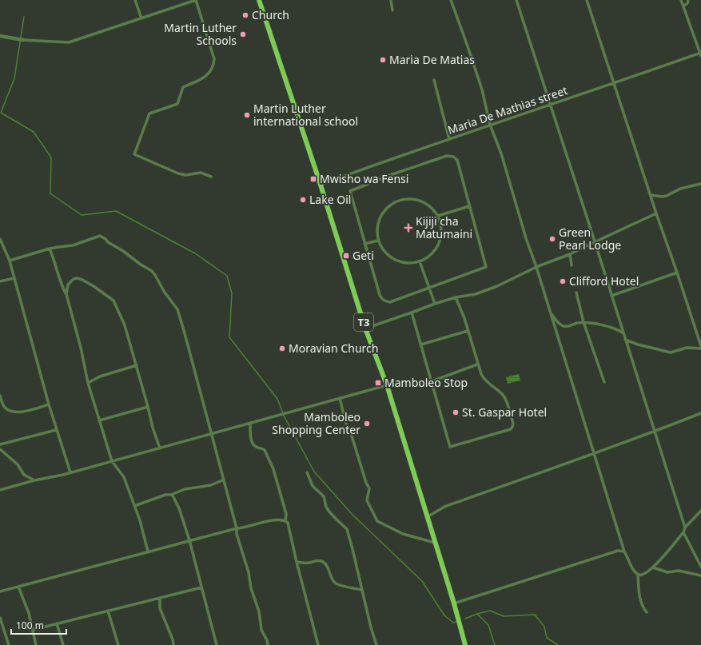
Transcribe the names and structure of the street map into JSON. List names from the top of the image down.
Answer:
{
  "streets": {
    "highway": ["T3"],
    "street": ["Maria De Mathias street"]
  },
  "crossings": [
    ["Maria De Mathias street", "T3"]
  ],
  "places": {
    "other": [
      "Church",
      "Martin Luther Schools",
      "Maria De Matias",
      "Martin Luther international school",
      "Lake Oil",
      "Green Pearl Lodge",
      "Clifford Hotel",
      "Moravian Church",
      "St. Gaspar Hotel",
      "Mamboleo Shopping Center"
    ],
    "transit": ["Mwisho wa Fensi", "Geti", "Mamboleo Stop"],
    "health": ["Kijiji cha Matumaini"]
  },
  "scale_bar": "100 m"
}
